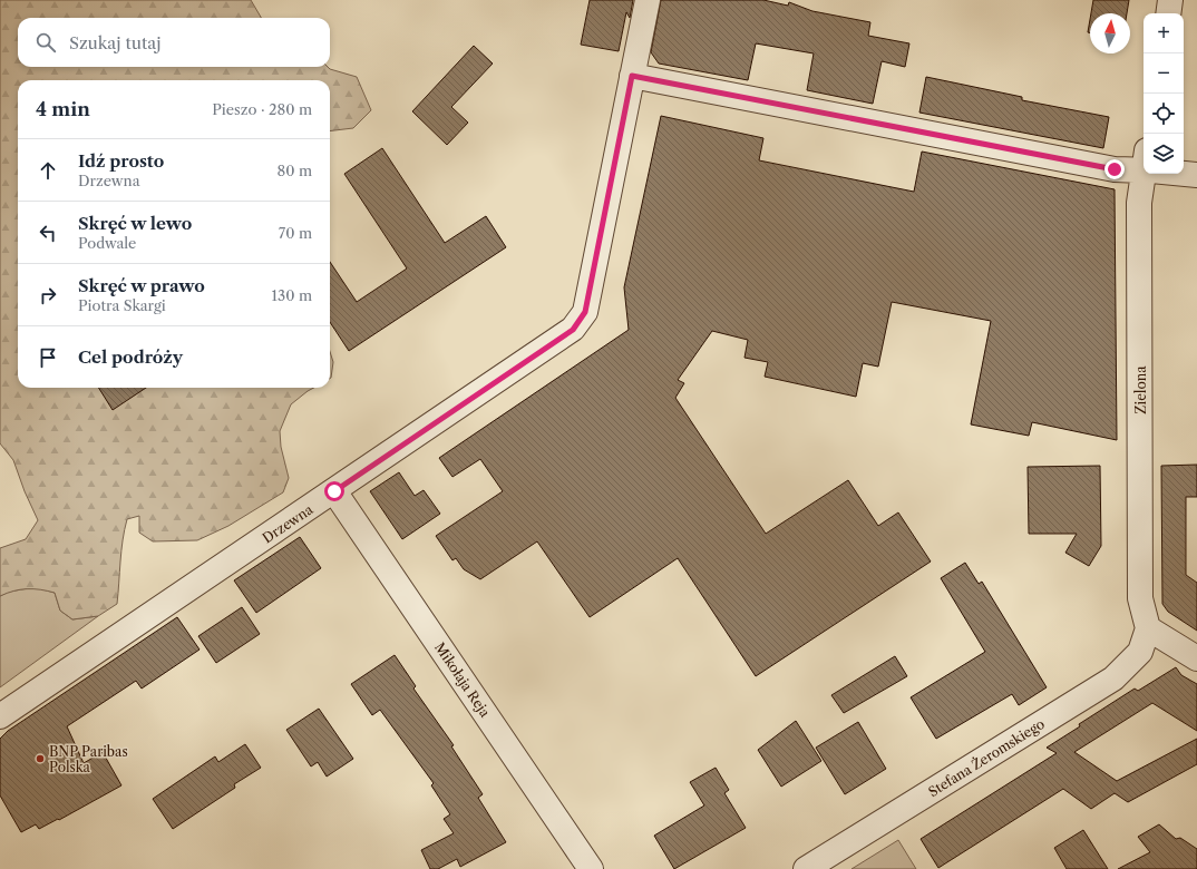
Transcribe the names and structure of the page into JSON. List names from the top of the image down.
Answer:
{
  "streets": {
    "street": [
      "Zielona",
      "Drzewna",
      "Mikołaja Reja",
      "Stefana Żeromskiego"
    ]
  },
  "crossings": [
    ["Zielona", "Stefana Żeromskiego"],
    ["Drzewna", "Mikołaja Reja"]
  ],
  "places": ["BNP Paribas Polska"],
  "north": "top",
  "page": {
    "map_buttons": ["+", "−"],
    "search": "Szukaj tutaj",
    "heading": ["4 min", "Pieszo · 280 m"],
    "list": [
      ["Idź prosto", "Drzewna", "80 m"],
      ["Skręć w lewo", "Podwale", "70 m"],
      ["Skręć w prawo", "Piotra Skargi", "130 m"],
      "Cel podróży"
    ]
  }
}
